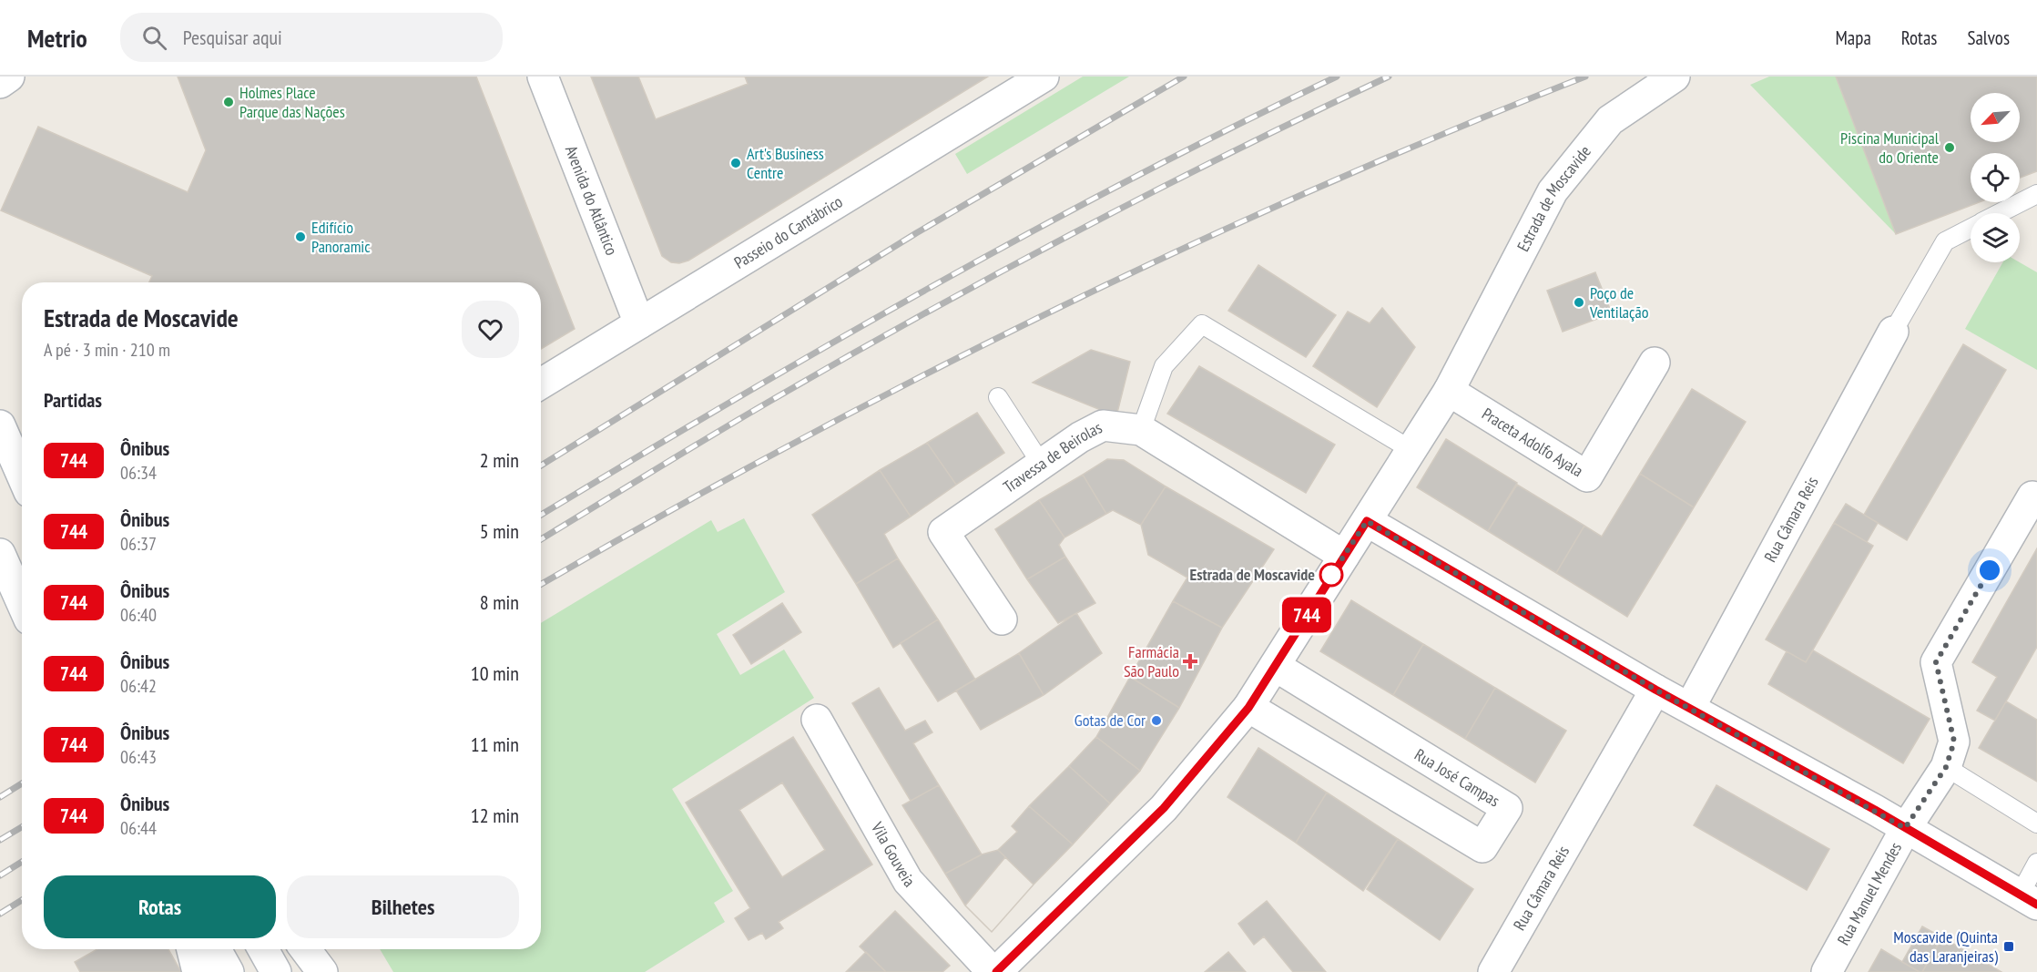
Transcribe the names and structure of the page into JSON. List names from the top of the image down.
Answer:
{
  "streets": {
    "street": [
      "Estrada de Moscavide",
      "Avenida do Atlântico",
      "Passeio do Cantábrico",
      "Praceta Adolfo Ayala",
      "Travessa de Beirolas",
      "Rua Câmara Reis",
      "Rua José Campas",
      "Vila Gouveia",
      "Rua Manuel Mendes"
    ]
  },
  "crossings": [
    ["Estrada de Moscavide", "Praceta Adolfo Ayala"],
    ["Estrada de Moscavide", "Travessa de Beirolas"],
    ["Estrada de Moscavide", "Rua José Campas"],
    ["Estrada de Moscavide", "Vila Gouveia"],
    ["Avenida do Atlântico", "Passeio do Cantábrico"]
  ],
  "places": {
    "other": [
      "Holmes Place Parque das Nações",
      "Piscina Municipal do Oriente",
      "Art's Business Centre",
      "Edifício Panoramic",
      "Poço de Ventilação",
      "Estrada de Moscavide",
      "Gotas de Cor"
    ],
    "health": ["Farmácia São Paulo"],
    "transit": ["Moscavide (Quinta das Laranjeiras)"]
  },
  "lines": ["bus line 744"],
  "north": "bottom left",
  "page": {
    "header": "Metrio",
    "search": "Pesquisar aqui",
    "nav": ["Mapa", "Rotas", "Salvos"],
    "on_map": "744",
    "heading": [
      ["Estrada de Moscavide", "A pé · 3 min · 210 m"],
      "Partidas"
    ],
    "list": [
      {
        "mark": "744",
        "name": "Ônibus",
        "note": "06:34",
        "value": "2 min"
      },
      {
        "mark": "744",
        "name": "Ônibus",
        "note": "06:37",
        "value": "5 min"
      },
      {
        "mark": "744",
        "name": "Ônibus",
        "note": "06:40",
        "value": "8 min"
      },
      {
        "mark": "744",
        "name": "Ônibus",
        "note": "06:42",
        "value": "10 min"
      },
      {
        "mark": "744",
        "name": "Ônibus",
        "note": "06:43",
        "value": "11 min"
      },
      {
        "mark": "744",
        "name": "Ônibus",
        "note": "06:44",
        "value": "12 min"
      }
    ],
    "buttons": ["Rotas", "Bilhetes"]
  }
}
